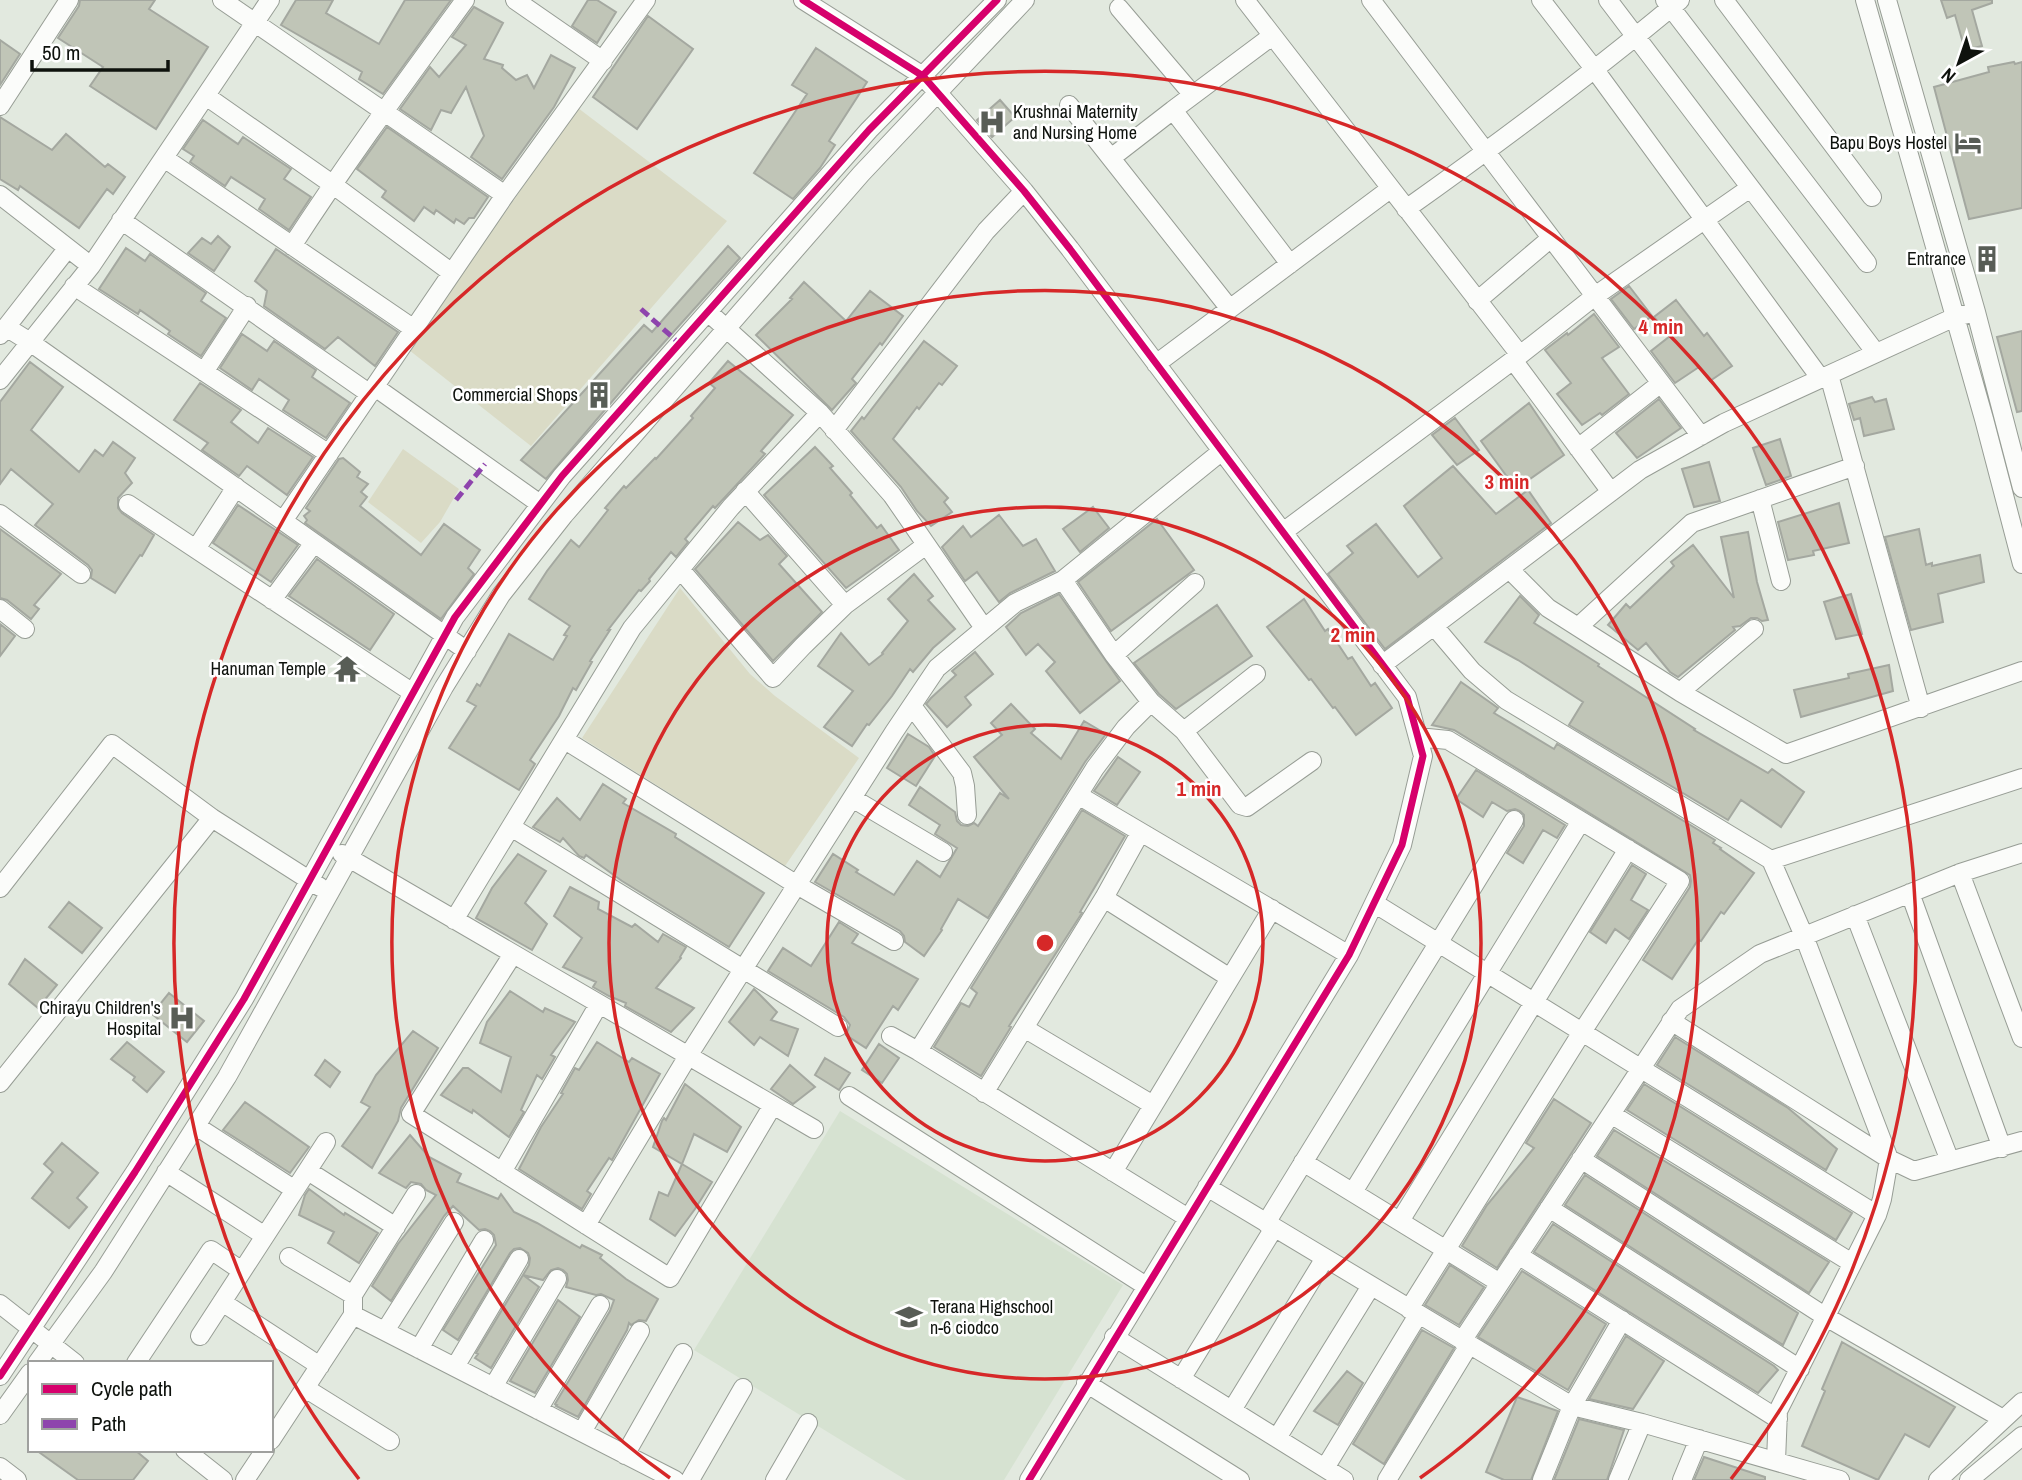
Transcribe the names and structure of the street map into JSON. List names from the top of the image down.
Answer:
{
  "places": {
    "hospital": ["Krushnai Maternity and Nursing Home", "Chirayu Children's Hospital"],
    "hotel": ["Bapu Boys Hostel"],
    "building": ["Entrance", "Commercial Shops"],
    "temple": ["Hanuman Temple"],
    "school or university": ["Terana Highschool n-6 ciodco"]
  },
  "legend": ["Cycle path", "Path"],
  "scale_bar": "50 m",
  "north": "bottom left",
  "rings": [
    "4 min",
    "3 min",
    "2 min",
    "1 min"
  ]
}
